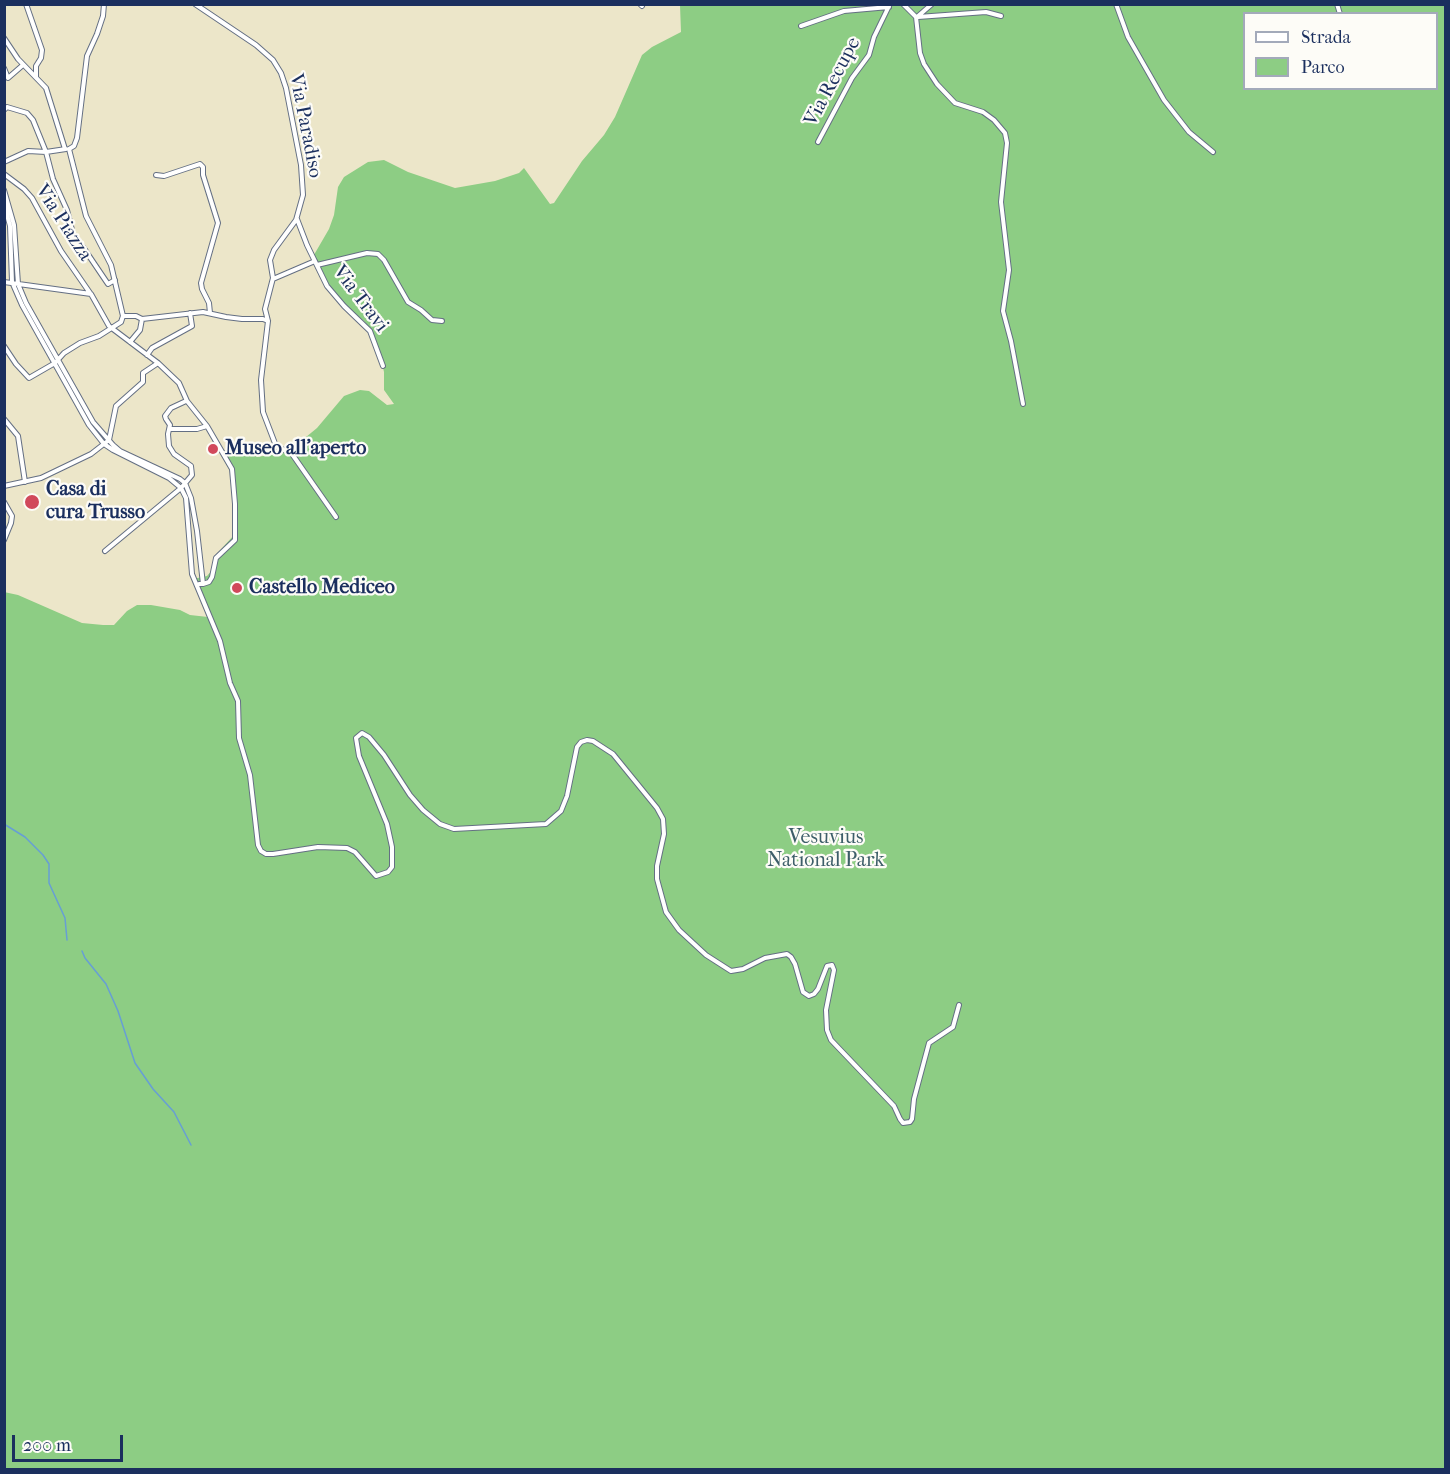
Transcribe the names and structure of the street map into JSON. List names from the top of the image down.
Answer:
{
  "streets": {
    "street": [
      "Via Recupe",
      "Via Paradiso",
      "Via Piazza",
      "Via Travi"
    ]
  },
  "crossings": [
    ["Via Paradiso", "Via Travi"]
  ],
  "parks": ["Vesuvius National Park"],
  "places": ["Museo all'aperto", "Casa di cura Trusso", "Castello Mediceo"],
  "legend": ["Strada", "Parco"],
  "scale_bar": "200 m"
}
